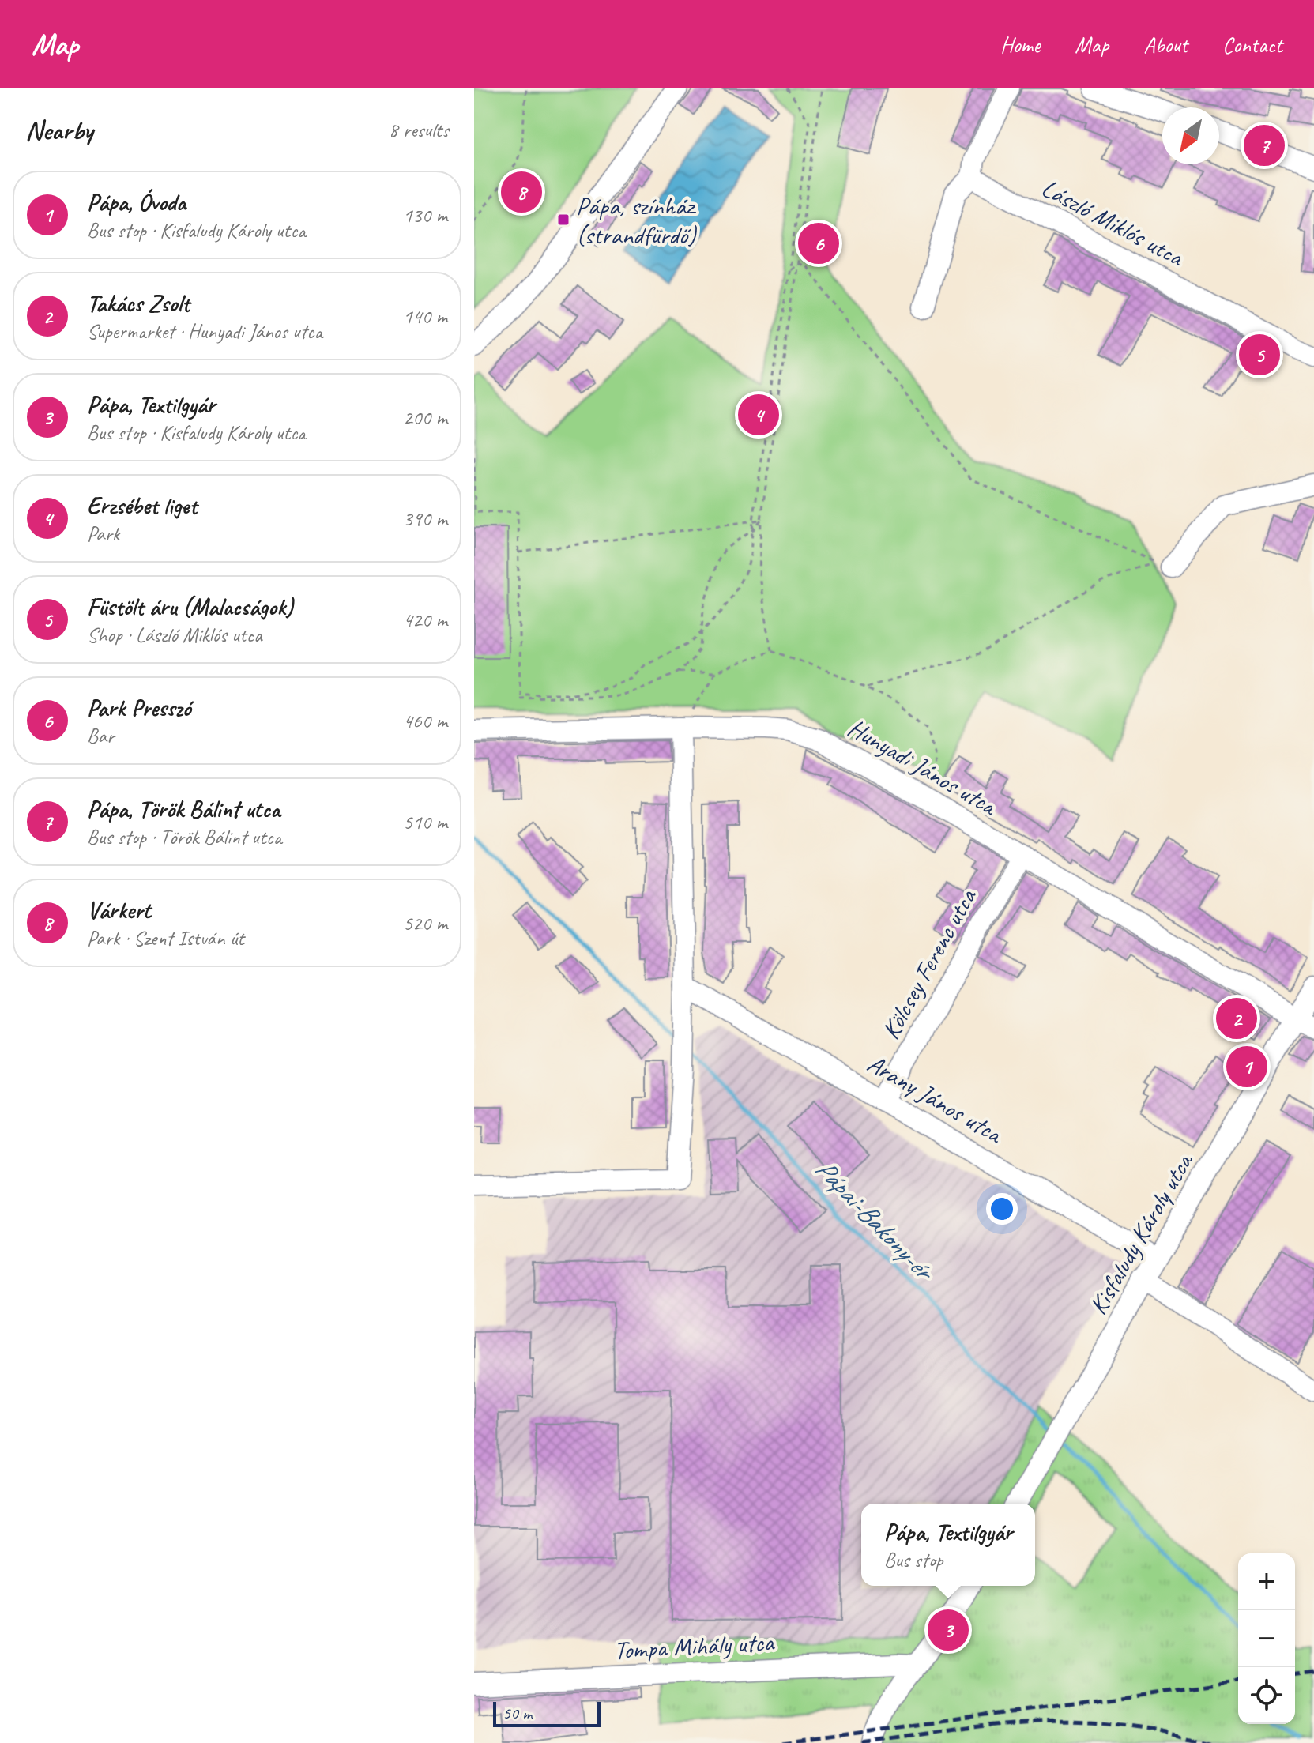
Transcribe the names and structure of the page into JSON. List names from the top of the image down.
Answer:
{
  "streets": {
    "street": [
      "László Miklós utca",
      "Hunyadi János utca",
      "Kölcsey Ferenc utca",
      "Arany János utca",
      "Kisfaludy Károly utca",
      "Tompa Mihály utca"
    ]
  },
  "crossings": [
    ["Hunyadi János utca", "Kölcsey Ferenc utca"],
    ["Hunyadi János utca", "Kisfaludy Károly utca"],
    ["Kölcsey Ferenc utca", "Arany János utca"],
    ["Arany János utca", "Kisfaludy Károly utca"]
  ],
  "water": ["Pápai-Bakony-ér"],
  "places": {
    "transit": ["Pápa, színház (strandfürdő)"]
  },
  "scale_bar": "50 m",
  "north": "bottom left",
  "page": {
    "header": "Map",
    "nav": [
      "Home",
      "Map",
      "About",
      "Contact"
    ],
    "heading": ["Nearby", "8 results"],
    "pins": [
      "7",
      "8",
      "6",
      "5",
      "4",
      "2",
      "1",
      "3"
    ],
    "list": [
      {
        "mark": "1",
        "name": "Pápa, Óvoda",
        "note": "Bus stop · Kisfaludy Károly utca",
        "value": "130 m"
      },
      {
        "mark": "2",
        "name": "Takács Zsolt",
        "note": "Supermarket · Hunyadi János utca",
        "value": "140 m"
      },
      {
        "mark": "3",
        "name": "Pápa, Textilgyár",
        "note": "Bus stop · Kisfaludy Károly utca",
        "value": "200 m"
      },
      {
        "mark": "4",
        "name": "Erzsébet liget",
        "note": "Park",
        "value": "390 m"
      },
      {
        "mark": "5",
        "name": "Füstölt áru (Malacságok)",
        "note": "Shop · László Miklós utca",
        "value": "420 m"
      },
      {
        "mark": "6",
        "name": "Park Presszó",
        "note": "Bar",
        "value": "460 m"
      },
      {
        "mark": "7",
        "name": "Pápa, Török Bálint utca",
        "note": "Bus stop · Török Bálint utca",
        "value": "510 m"
      },
      {
        "mark": "8",
        "name": "Várkert",
        "note": "Park · Szent István út",
        "value": "520 m"
      }
    ],
    "popup": ["Pápa, Textilgyár", "Bus stop"],
    "map_buttons": ["+", "−"],
    "scale": "50 m"
  }
}
